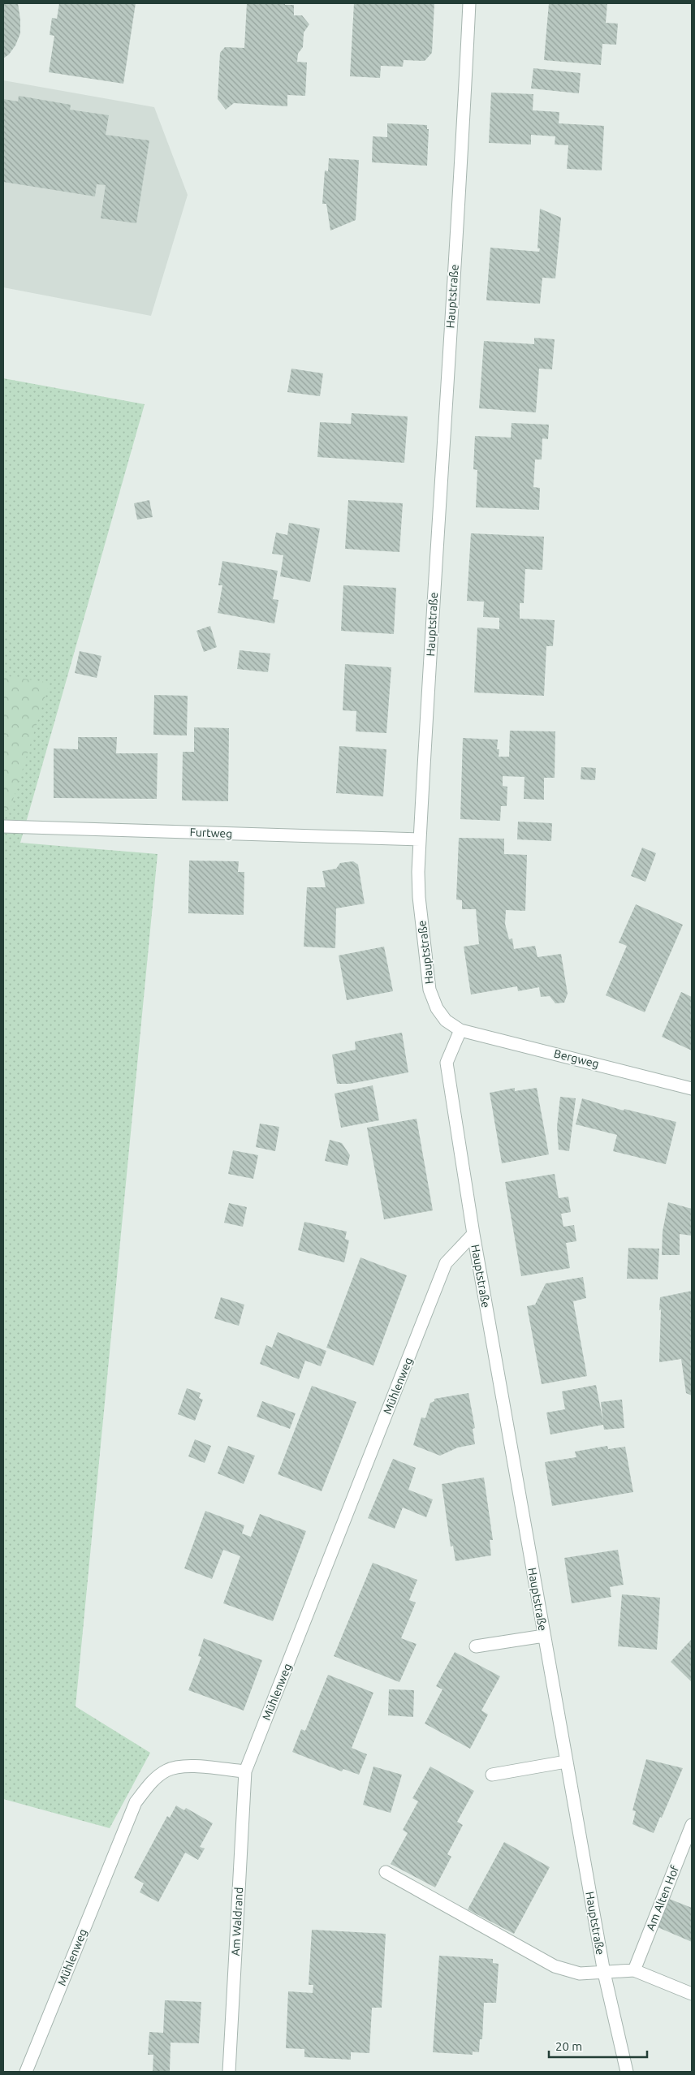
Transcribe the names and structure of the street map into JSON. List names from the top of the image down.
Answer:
{
  "streets": {
    "street": [
      "Hauptstraße",
      "Furtweg",
      "Bergweg",
      "Mühlenweg",
      "Am Alten Hof",
      "Am Waldrand"
    ]
  },
  "crossings": [
    ["Hauptstraße", "Furtweg"],
    ["Hauptstraße", "Bergweg"],
    ["Hauptstraße", "Mühlenweg"],
    ["Mühlenweg", "Am Waldrand"]
  ],
  "scale_bar": "20 m"
}
